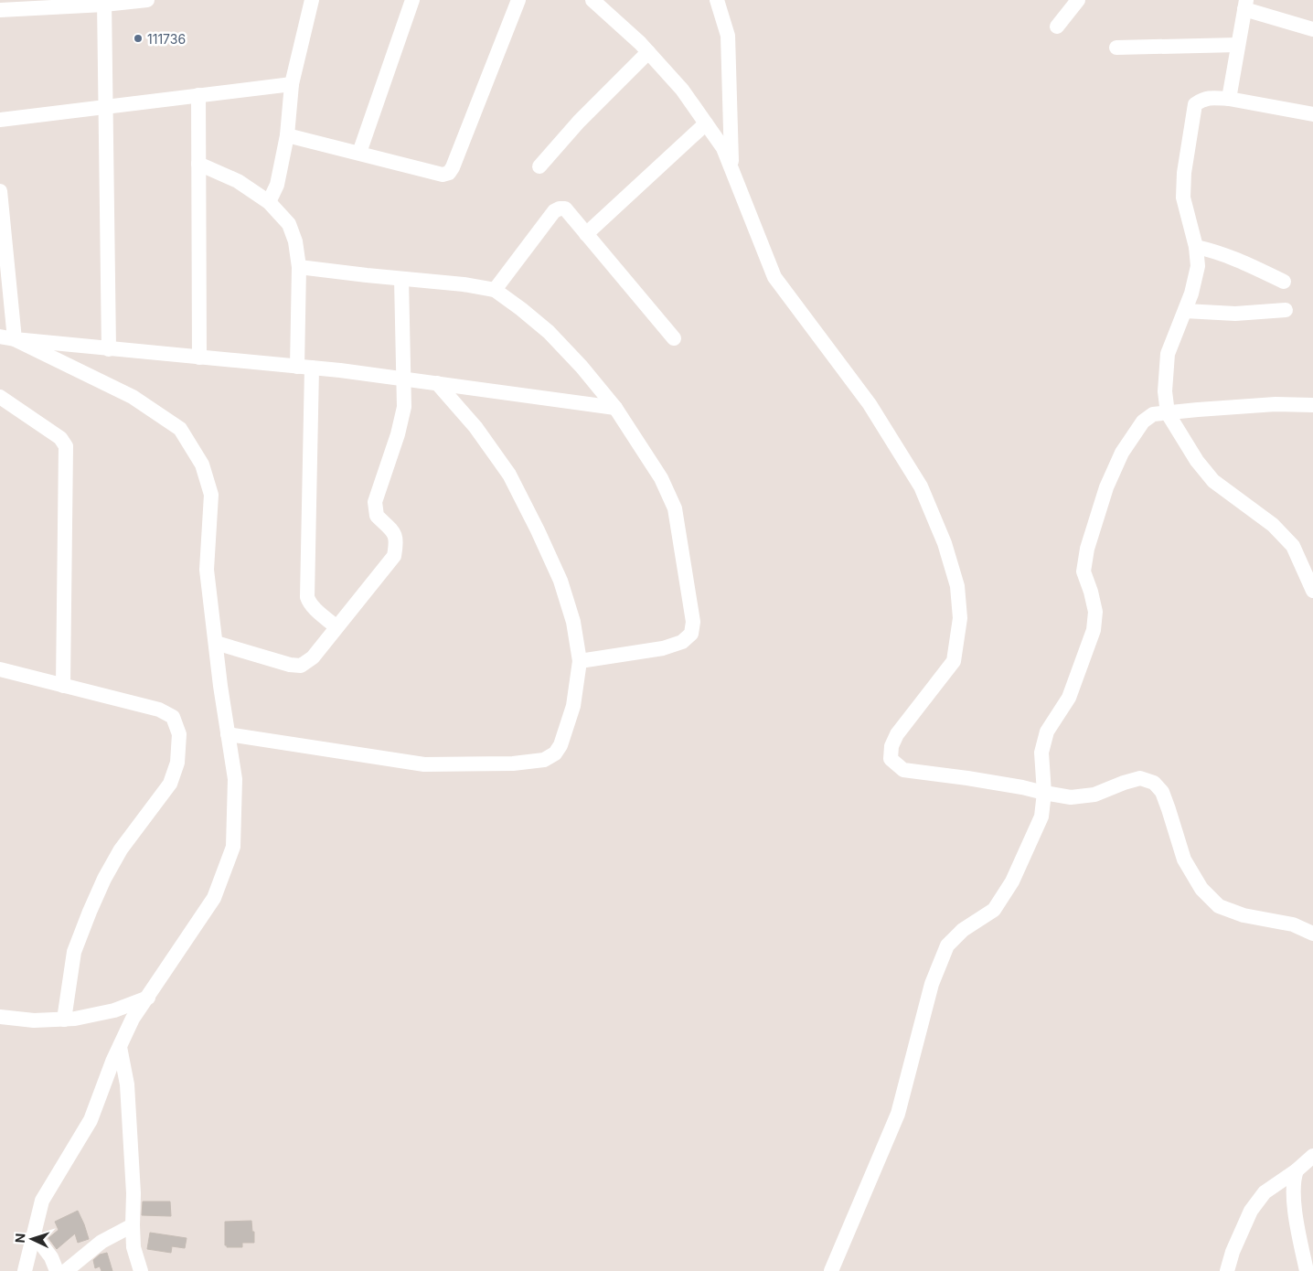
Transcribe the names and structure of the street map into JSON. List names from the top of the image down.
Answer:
{
  "places": ["111736"],
  "north": "left"
}
